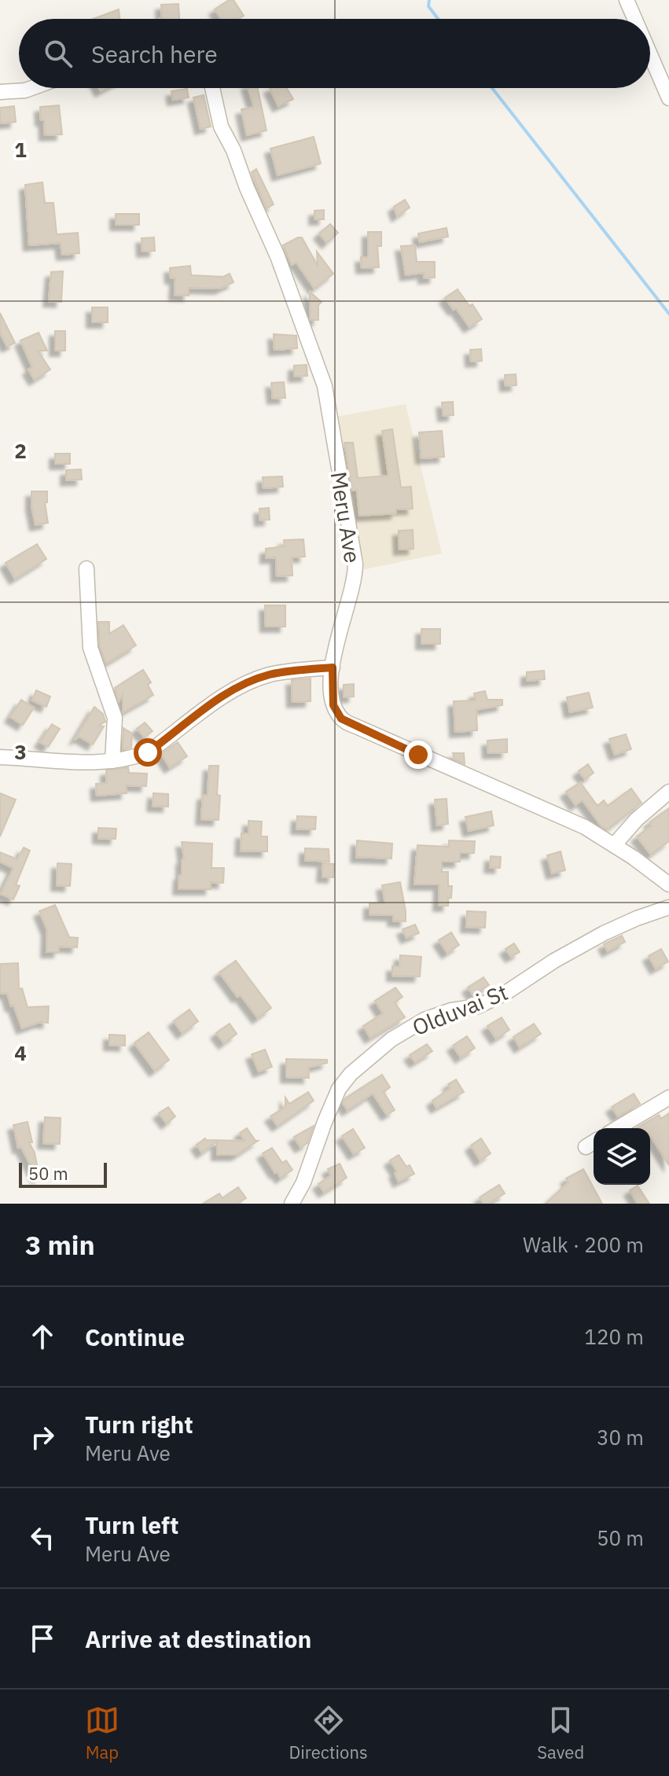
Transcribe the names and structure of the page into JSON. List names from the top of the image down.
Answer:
{
  "streets": {
    "street": ["Meru Ave", "Olduvai St"]
  },
  "scale_bar": "50 m",
  "page": {
    "search": "Search here",
    "scale": "50 m",
    "heading": ["3 min", "Walk · 200 m"],
    "list": [
      ["Continue", "120 m"],
      ["Turn right", "Meru Ave", "30 m"],
      ["Turn left", "Meru Ave", "50 m"],
      "Arrive at destination"
    ],
    "nav": ["Map", "Directions", "Saved"]
  },
  "grid": {
    "rows": [
      "1",
      "2",
      "3",
      "4"
    ]
  }
}
